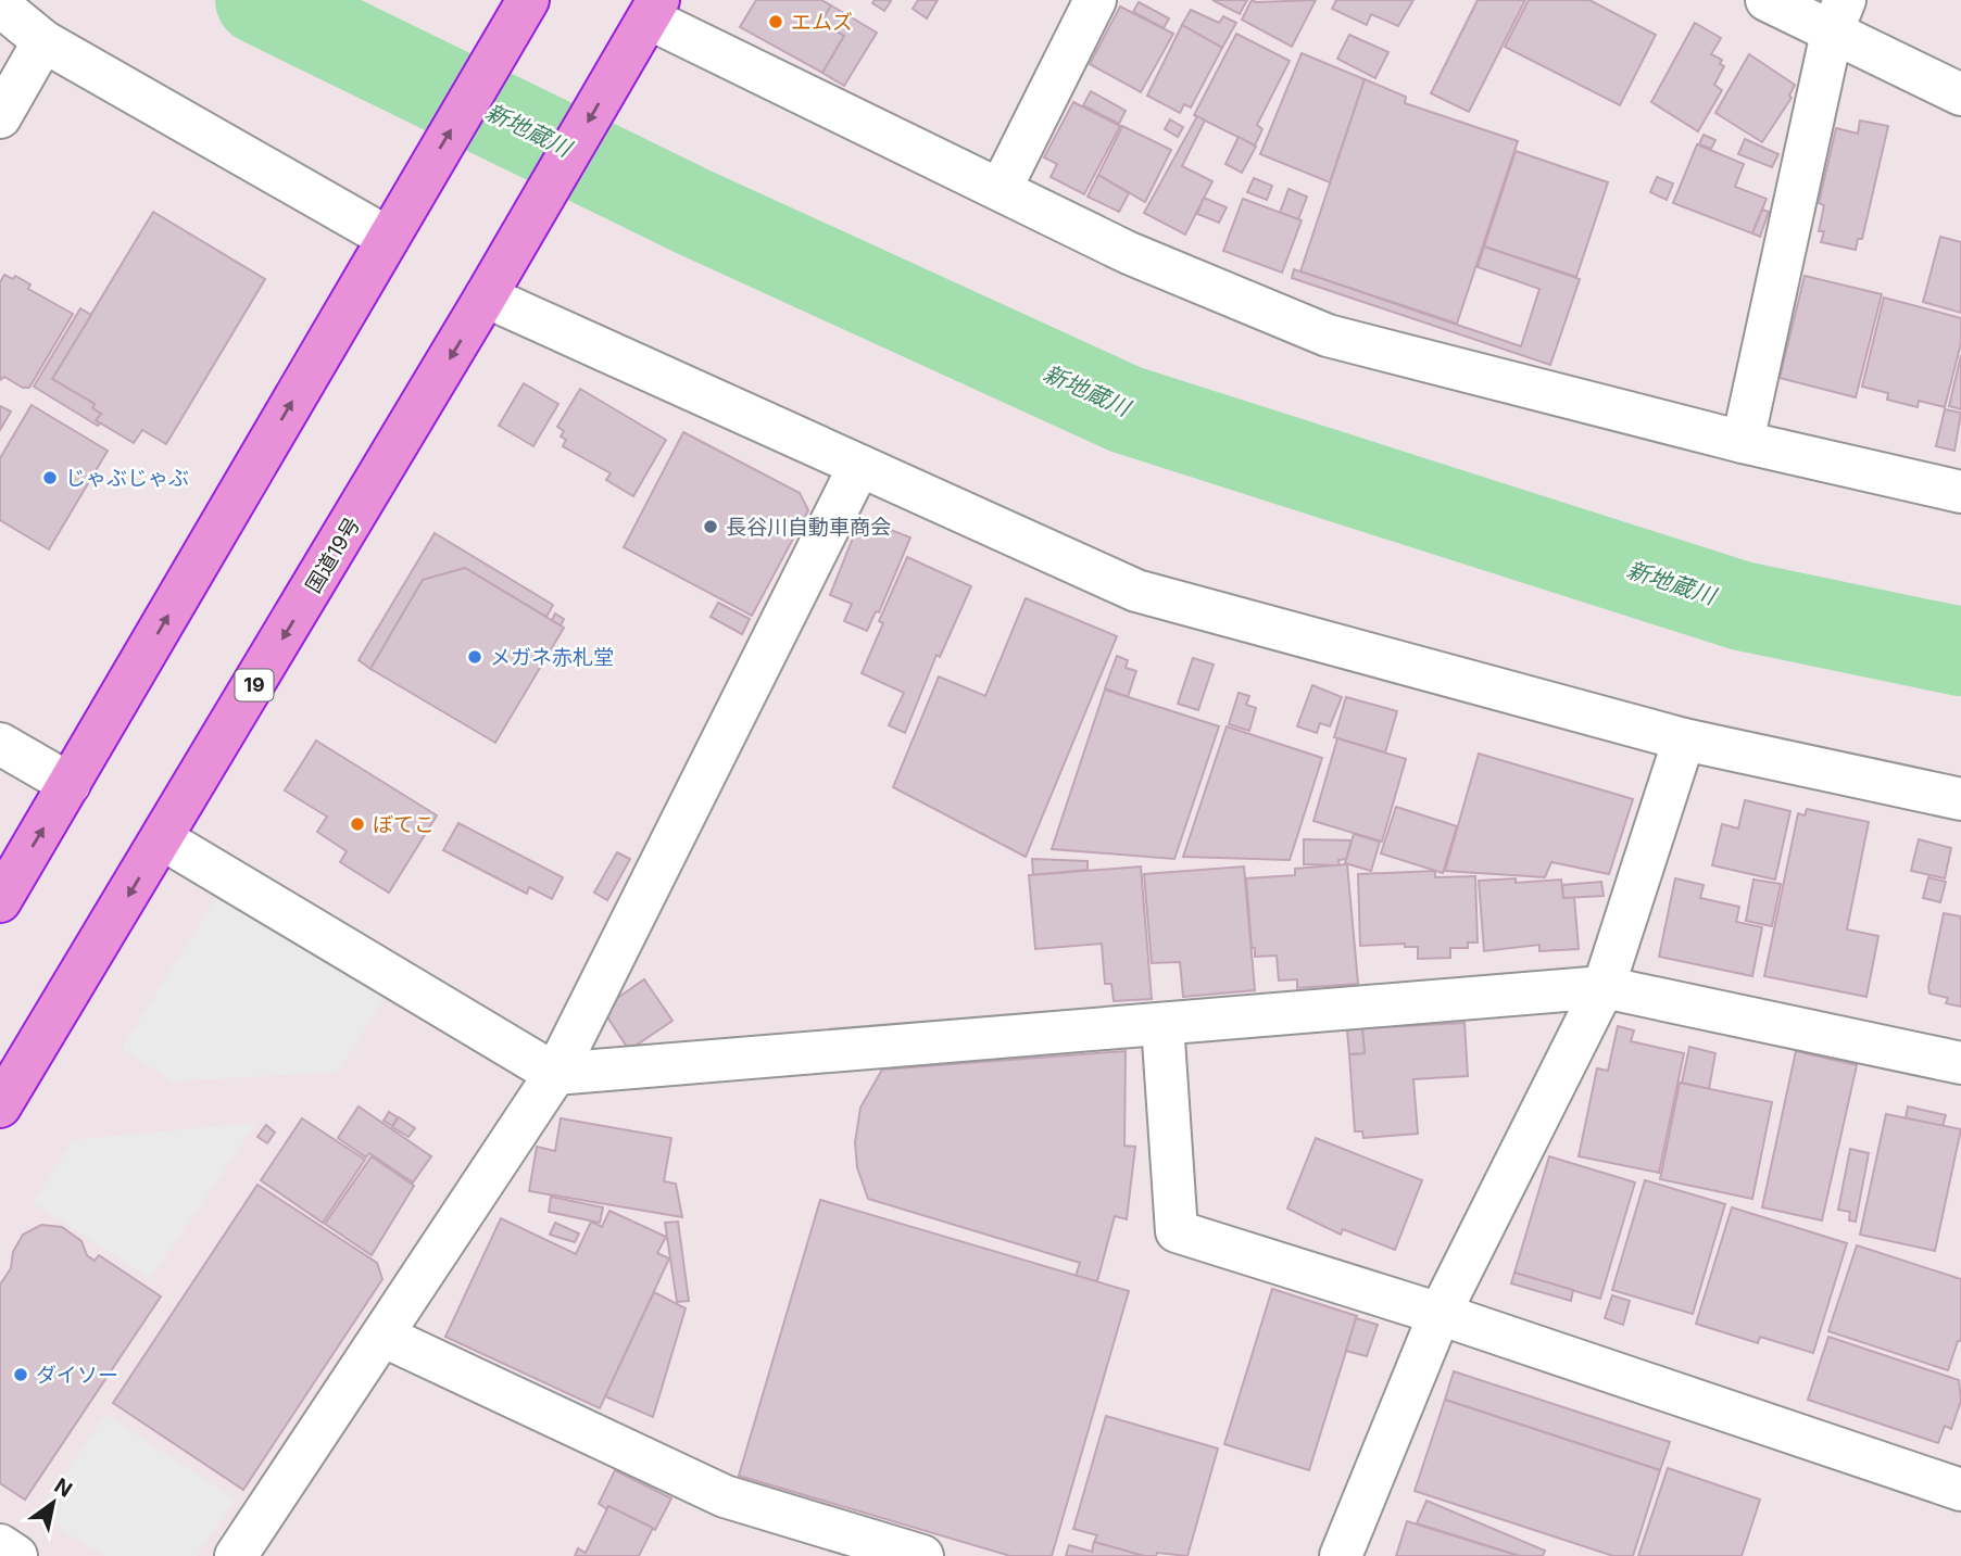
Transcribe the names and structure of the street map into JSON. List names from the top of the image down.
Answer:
{
  "streets": {
    "highway": ["国道19号", "19"]
  },
  "water": ["新地蔵川"],
  "places": [
    "エムズ",
    "じゃぶじゃぶ",
    "長谷川自動車商会",
    "メガネ赤札堂",
    "ぼてこ",
    "ダイソー"
  ],
  "north": "top right"
}
